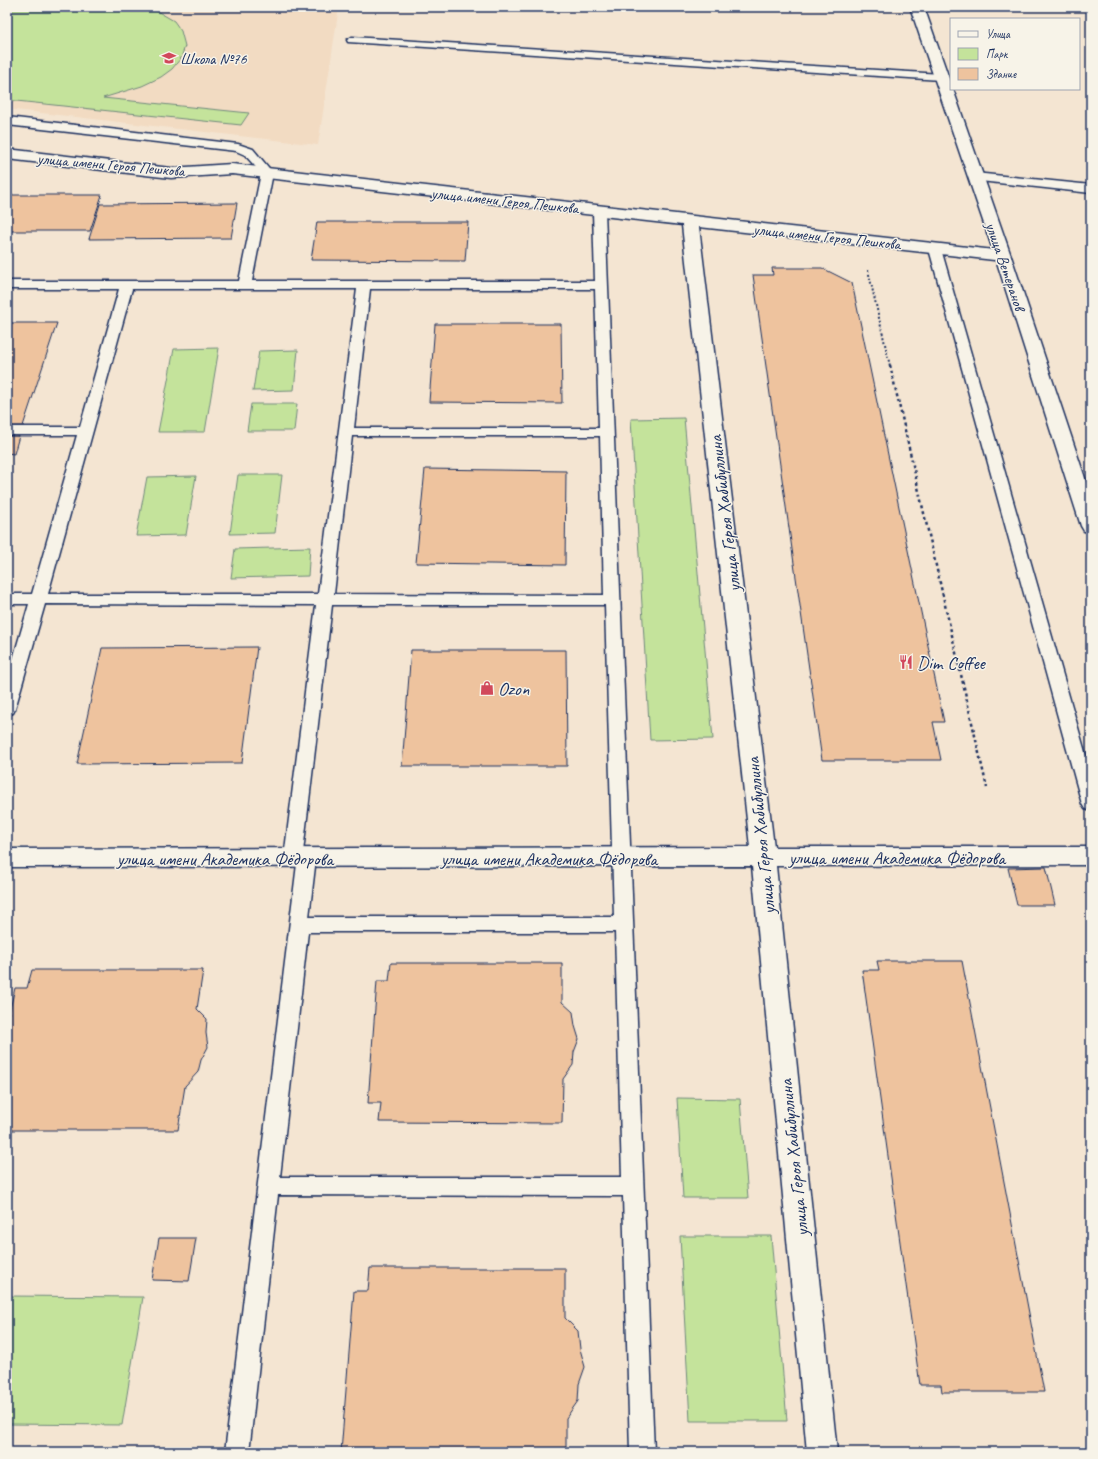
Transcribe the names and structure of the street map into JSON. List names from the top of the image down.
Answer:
{
  "streets": {
    "street": [
      "улица имени Героя Пешкова",
      "улица Ветеранов",
      "улица Героя Хабибуллина",
      "улица имени Академика Фёдорова"
    ]
  },
  "crossings": [
    ["улица имени Героя Пешкова", "улица Ветеранов"],
    ["улица имени Героя Пешкова", "улица Героя Хабибуллина"],
    ["улица Героя Хабибуллина", "улица имени Академика Фёдорова"]
  ],
  "places": {
    "school or university": ["Школа №76"],
    "restaurant": ["Dim Coffee"],
    "shop": ["Ozon"]
  },
  "legend": ["Улица", "Парк", "Здание"]
}
